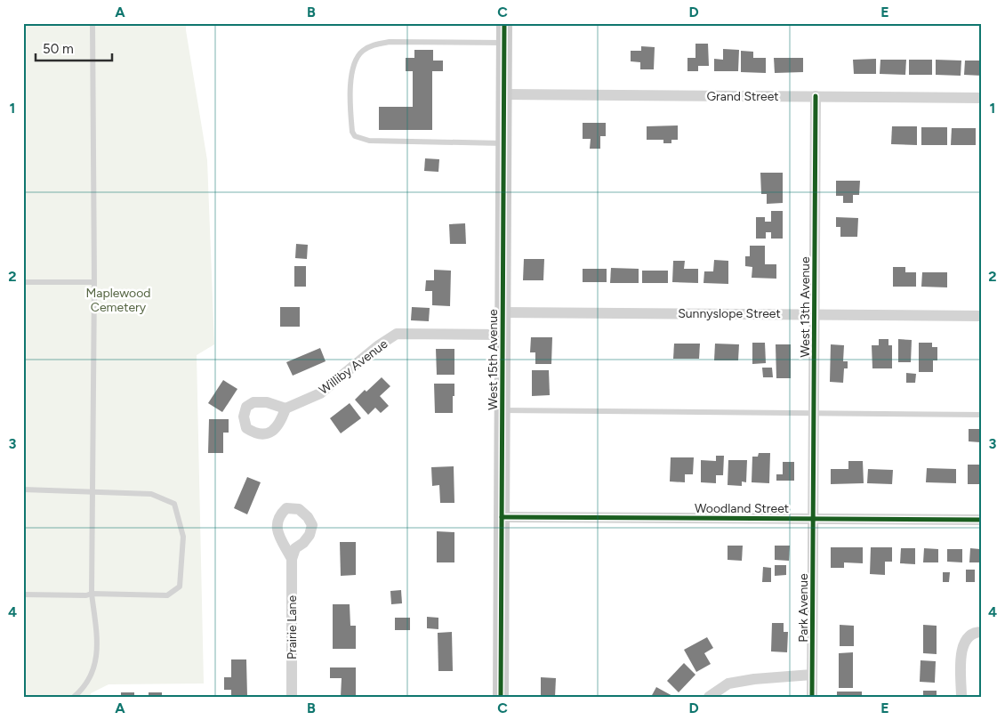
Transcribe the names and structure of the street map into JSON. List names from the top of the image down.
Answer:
{
  "streets": {
    "street": [
      "Grand Street",
      "West 13th Avenue",
      "Sunnyslope Street",
      "West 15th Avenue",
      "Williby Avenue",
      "Woodland Street",
      "Park Avenue",
      "Prairie Lane"
    ]
  },
  "crossings": [
    ["Grand Street", "West 13th Avenue"],
    ["Grand Street", "West 15th Avenue"],
    ["West 13th Avenue", "Sunnyslope Street"],
    ["West 13th Avenue", "Woodland Street"],
    ["West 13th Avenue", "Park Avenue"],
    ["Sunnyslope Street", "West 15th Avenue"],
    ["West 15th Avenue", "Williby Avenue"],
    ["West 15th Avenue", "Woodland Street"],
    ["Woodland Street", "Park Avenue"]
  ],
  "parks": ["Maplewood Cemetery"],
  "scale_bar": "50 m",
  "grid": {
    "columns": [
      "A",
      "B",
      "C",
      "D",
      "E"
    ],
    "rows": [
      "1",
      "2",
      "3",
      "4"
    ]
  }
}
